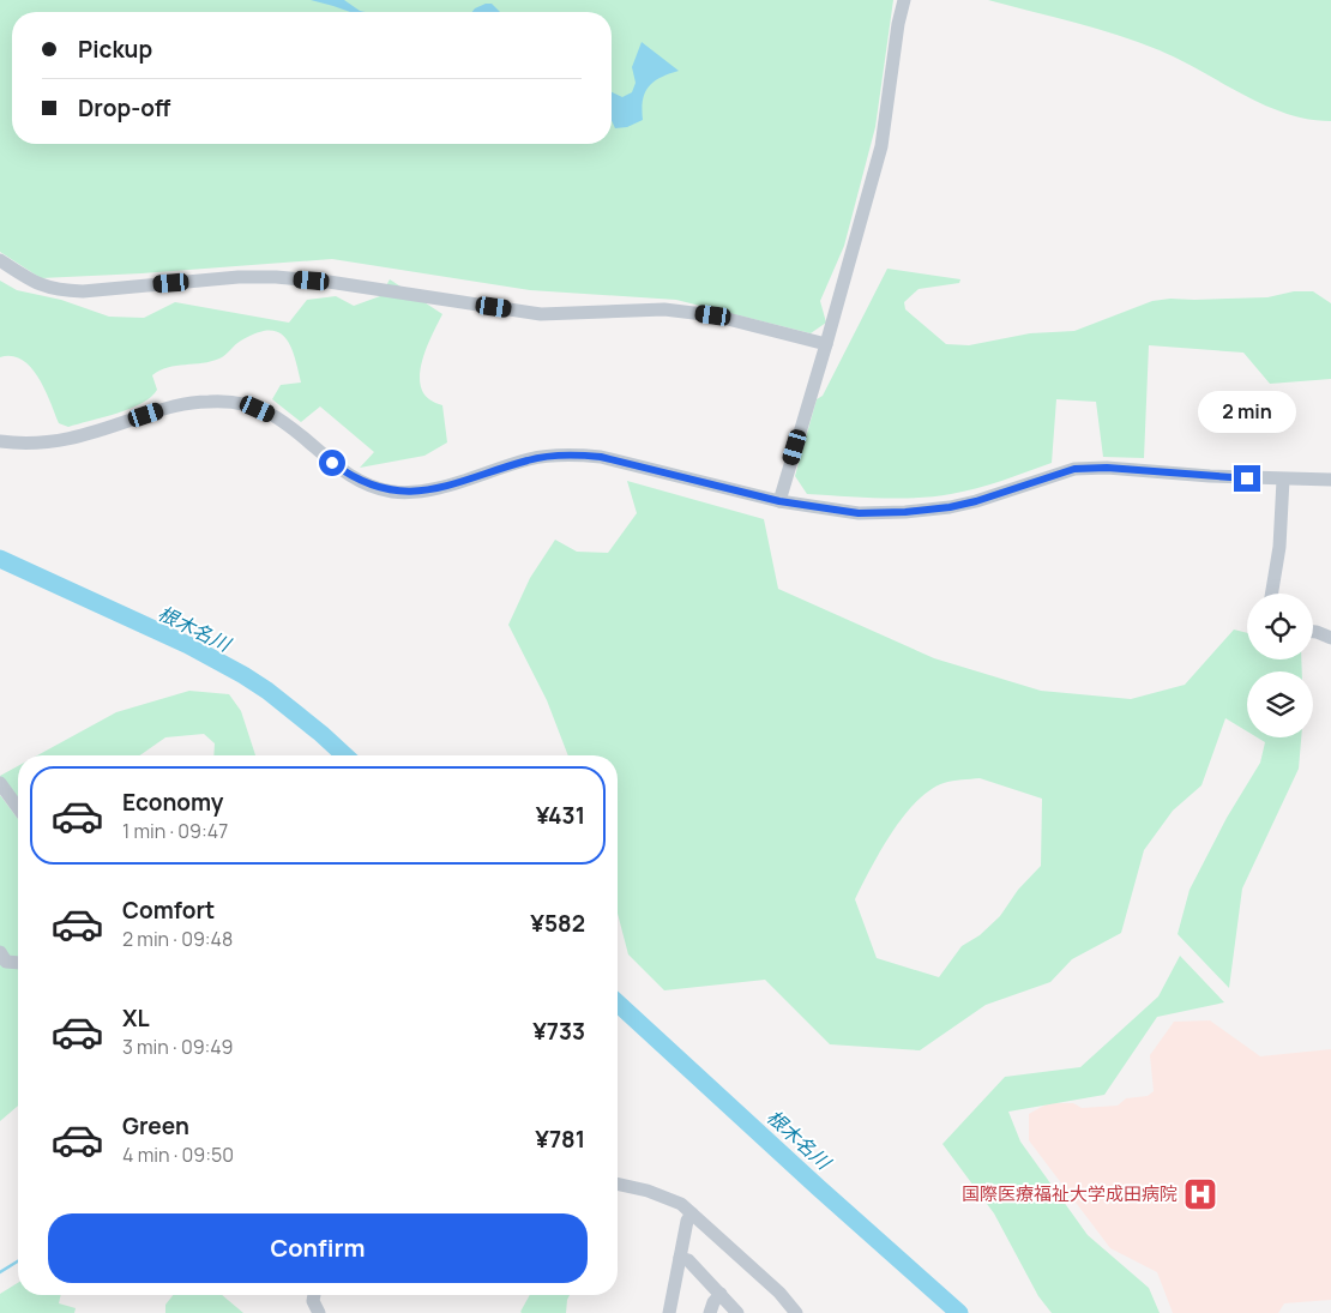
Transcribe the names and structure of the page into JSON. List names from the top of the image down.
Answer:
{
  "water": ["根木名川"],
  "places": {
    "hospital": ["国際医療福祉大学成田病院"]
  },
  "page": {
    "banner": ["Pickup", "Drop-off"],
    "bubble": "2 min",
    "list": [
      {
        "name": "Economy",
        "note": "1 min · 09:47",
        "value": "¥431"
      },
      {
        "name": "Comfort",
        "note": "2 min · 09:48",
        "value": "¥582"
      },
      {
        "name": "XL",
        "note": "3 min · 09:49",
        "value": "¥733"
      },
      {
        "name": "Green",
        "note": "4 min · 09:50",
        "value": "¥781"
      }
    ],
    "buttons": "Confirm"
  }
}
